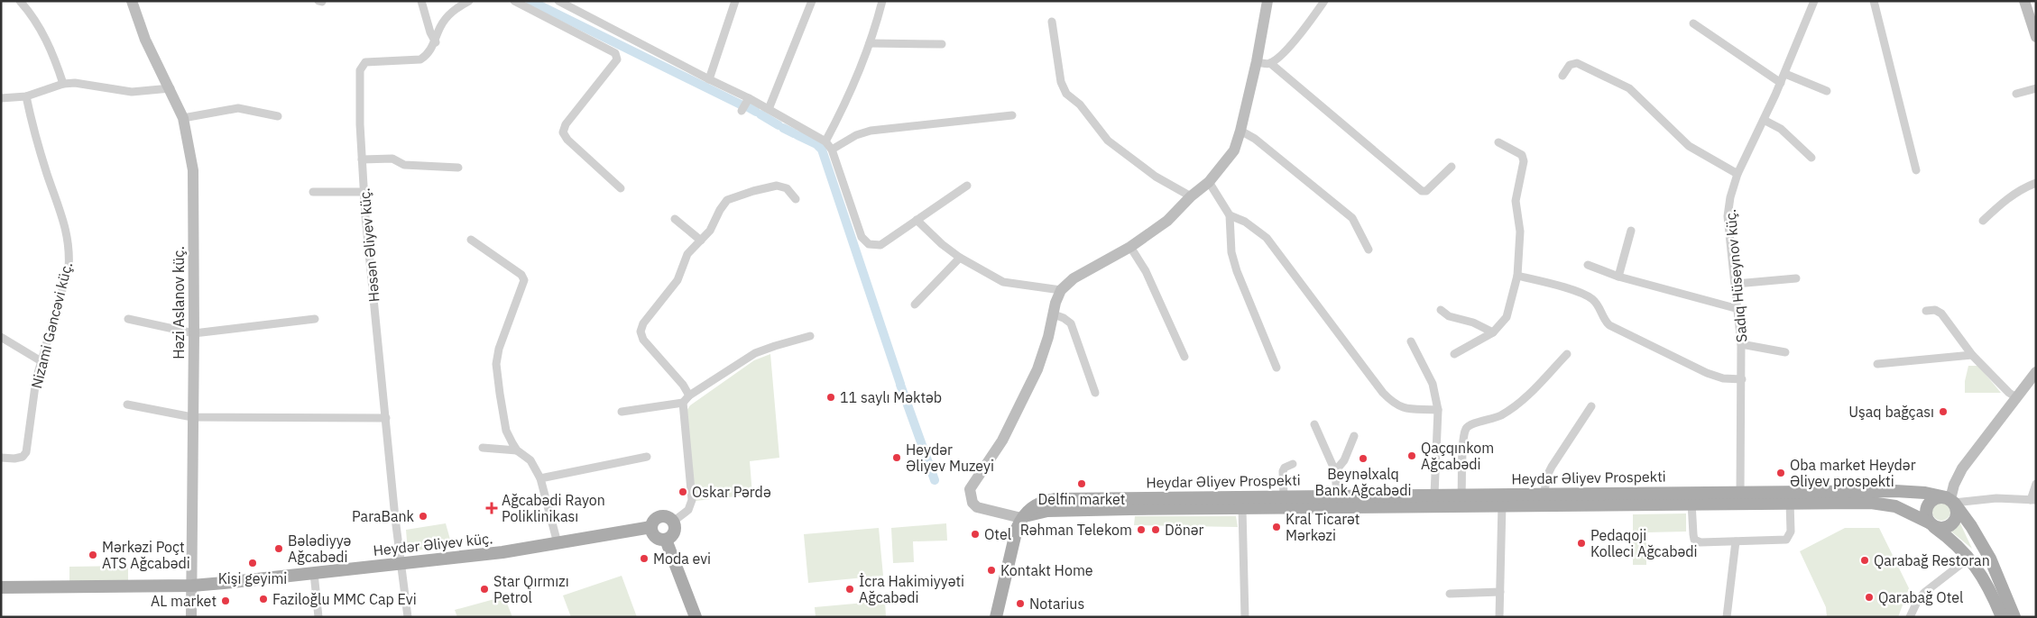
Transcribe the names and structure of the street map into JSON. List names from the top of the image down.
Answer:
{
  "streets": {
    "main road": ["Heydar Əliyev Prospekti", "Heydər Əliyev küç."],
    "street": [
      "Həsən Əliyev küç.",
      "Sadıq Hüseynov küç.",
      "Həzi Aslanov küç.",
      "Nizami Gəncəvi küç."
    ]
  },
  "crossings": [
    ["Həsən Əliyev küç.", "Heydər Əliyev küç."],
    ["Sadıq Hüseynov küç.", "Heydar Əliyev Prospekti"],
    ["Həzi Aslanov küç.", "Heydər Əliyev küç."]
  ],
  "places": {
    "other": [
      "11 saylı Məktəb",
      "Uşaq bağçası",
      "Qaçqınkom Ağcabədi",
      "Heydər Əliyev Muzeyi",
      "Beynəlxalq Bank Ağcabədi",
      "Oba market Heydər Əliyev prospekti",
      "Delfin market",
      "Oskar Pərdə",
      "ParaBank",
      "Kral Ticarət Mərkəzi",
      "Rəhman Telekom",
      "Dönər",
      "Otel",
      "Pedaqoji Kolleci Ağcabədi",
      "Bələdiyyə Ağcabədi",
      "Mərkəzi Poçt ATS Ağcabədi",
      "Moda evi",
      "Qarabağ Restoran",
      "Kişi geyimi",
      "Kontakt Home",
      "Star Qırmızı Petrol",
      "İcra Hakimiyyəti Ağcabədi",
      "Qarabağ Otel",
      "Faziloğlu MMC Cap Evi",
      "AL market",
      "Notarius"
    ],
    "health": ["Ağcabədi Rayon Poliklinikası"]
  }
}
